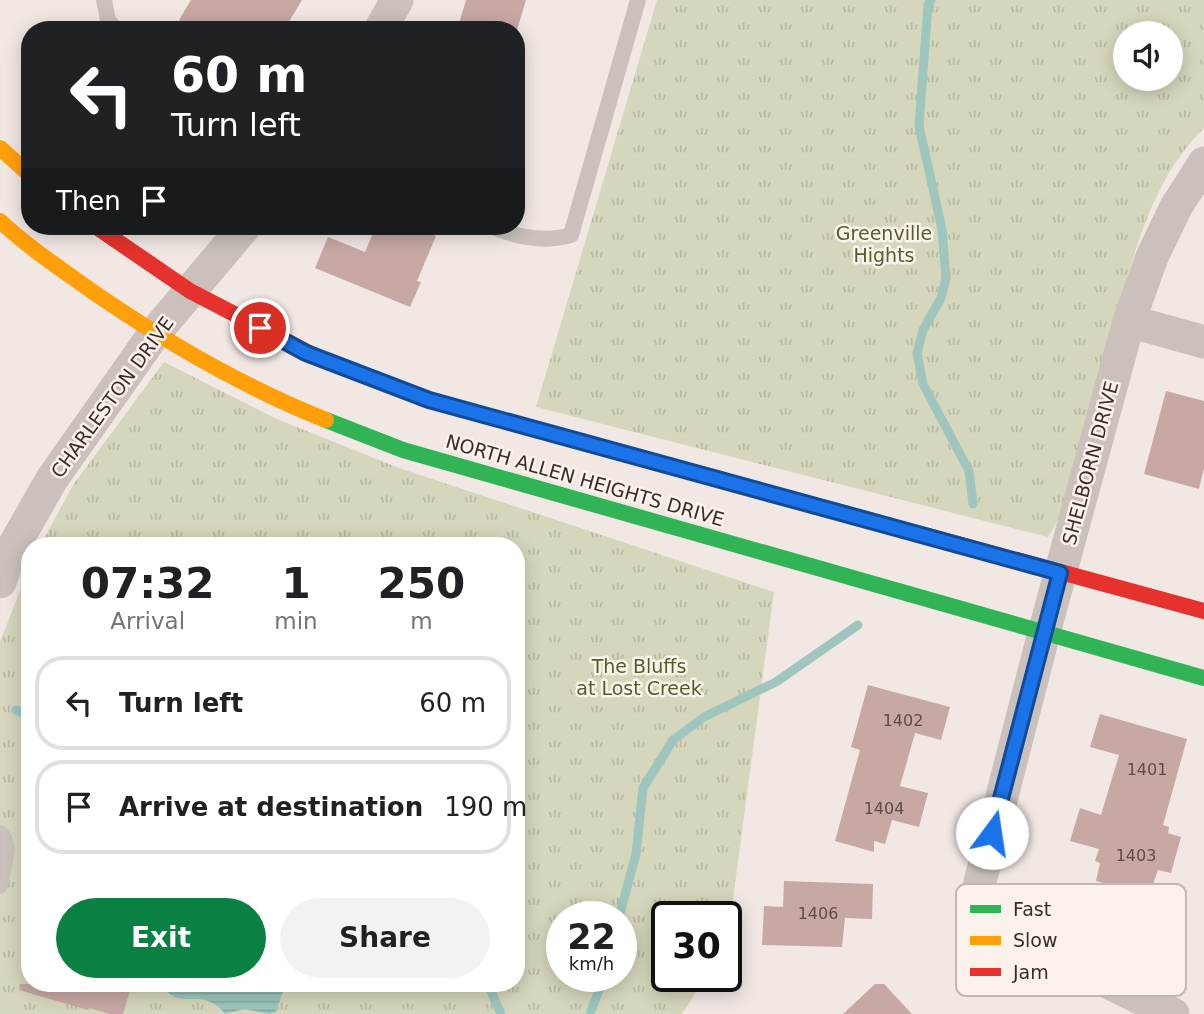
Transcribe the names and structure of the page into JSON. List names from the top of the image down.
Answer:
{
  "streets": {
    "main road": ["NORTH ALLEN HEIGHTS DRIVE"],
    "street": ["CHARLESTON DRIVE", "SHELBORN DRIVE"]
  },
  "crossings": [
    ["CHARLESTON DRIVE", "NORTH ALLEN HEIGHTS DRIVE"],
    ["SHELBORN DRIVE", "NORTH ALLEN HEIGHTS DRIVE"]
  ],
  "parks": ["Greenville Hights", "The Bluffs at Lost Creek"],
  "house_numbers": [
    "1402",
    "1401",
    "1404",
    "1403",
    "1406"
  ],
  "legend": ["Fast", "Slow", "Jam"],
  "page": {
    "turn": ["60 m", "Turn left"],
    "then": "Then",
    "eta": [
      "07:32",
      "Arrival",
      "1",
      "min",
      "250",
      "m"
    ],
    "list": [
      {
        "name": "Turn left",
        "value": "60 m"
      },
      {
        "name": "Arrive at destination",
        "value": "190 m"
      }
    ],
    "buttons": ["Exit", "Share"],
    "speed": "22 km/h",
    "limit": "30"
  }
}
